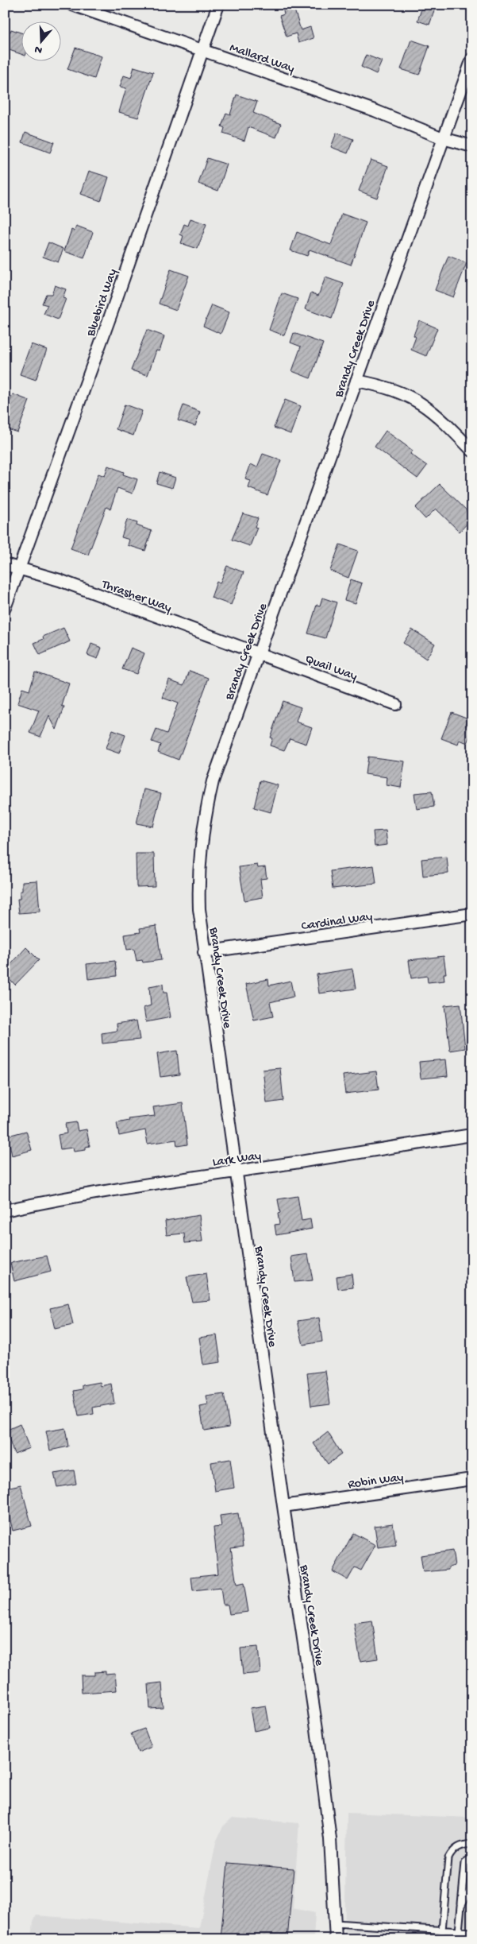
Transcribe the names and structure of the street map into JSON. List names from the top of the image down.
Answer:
{
  "streets": {
    "street": [
      "Mallard Way",
      "Bluebird Way",
      "Brandy Creek Drive",
      "Thrasher Way",
      "Quail Way",
      "Cardinal Way",
      "Lark Way",
      "Robin Way"
    ]
  },
  "crossings": [
    ["Mallard Way", "Bluebird Way"],
    ["Mallard Way", "Brandy Creek Drive"],
    ["Bluebird Way", "Thrasher Way"],
    ["Brandy Creek Drive", "Thrasher Way"],
    ["Brandy Creek Drive", "Quail Way"],
    ["Brandy Creek Drive", "Cardinal Way"],
    ["Brandy Creek Drive", "Lark Way"],
    ["Brandy Creek Drive", "Robin Way"],
    ["Thrasher Way", "Quail Way"]
  ],
  "north": "bottom"
}
